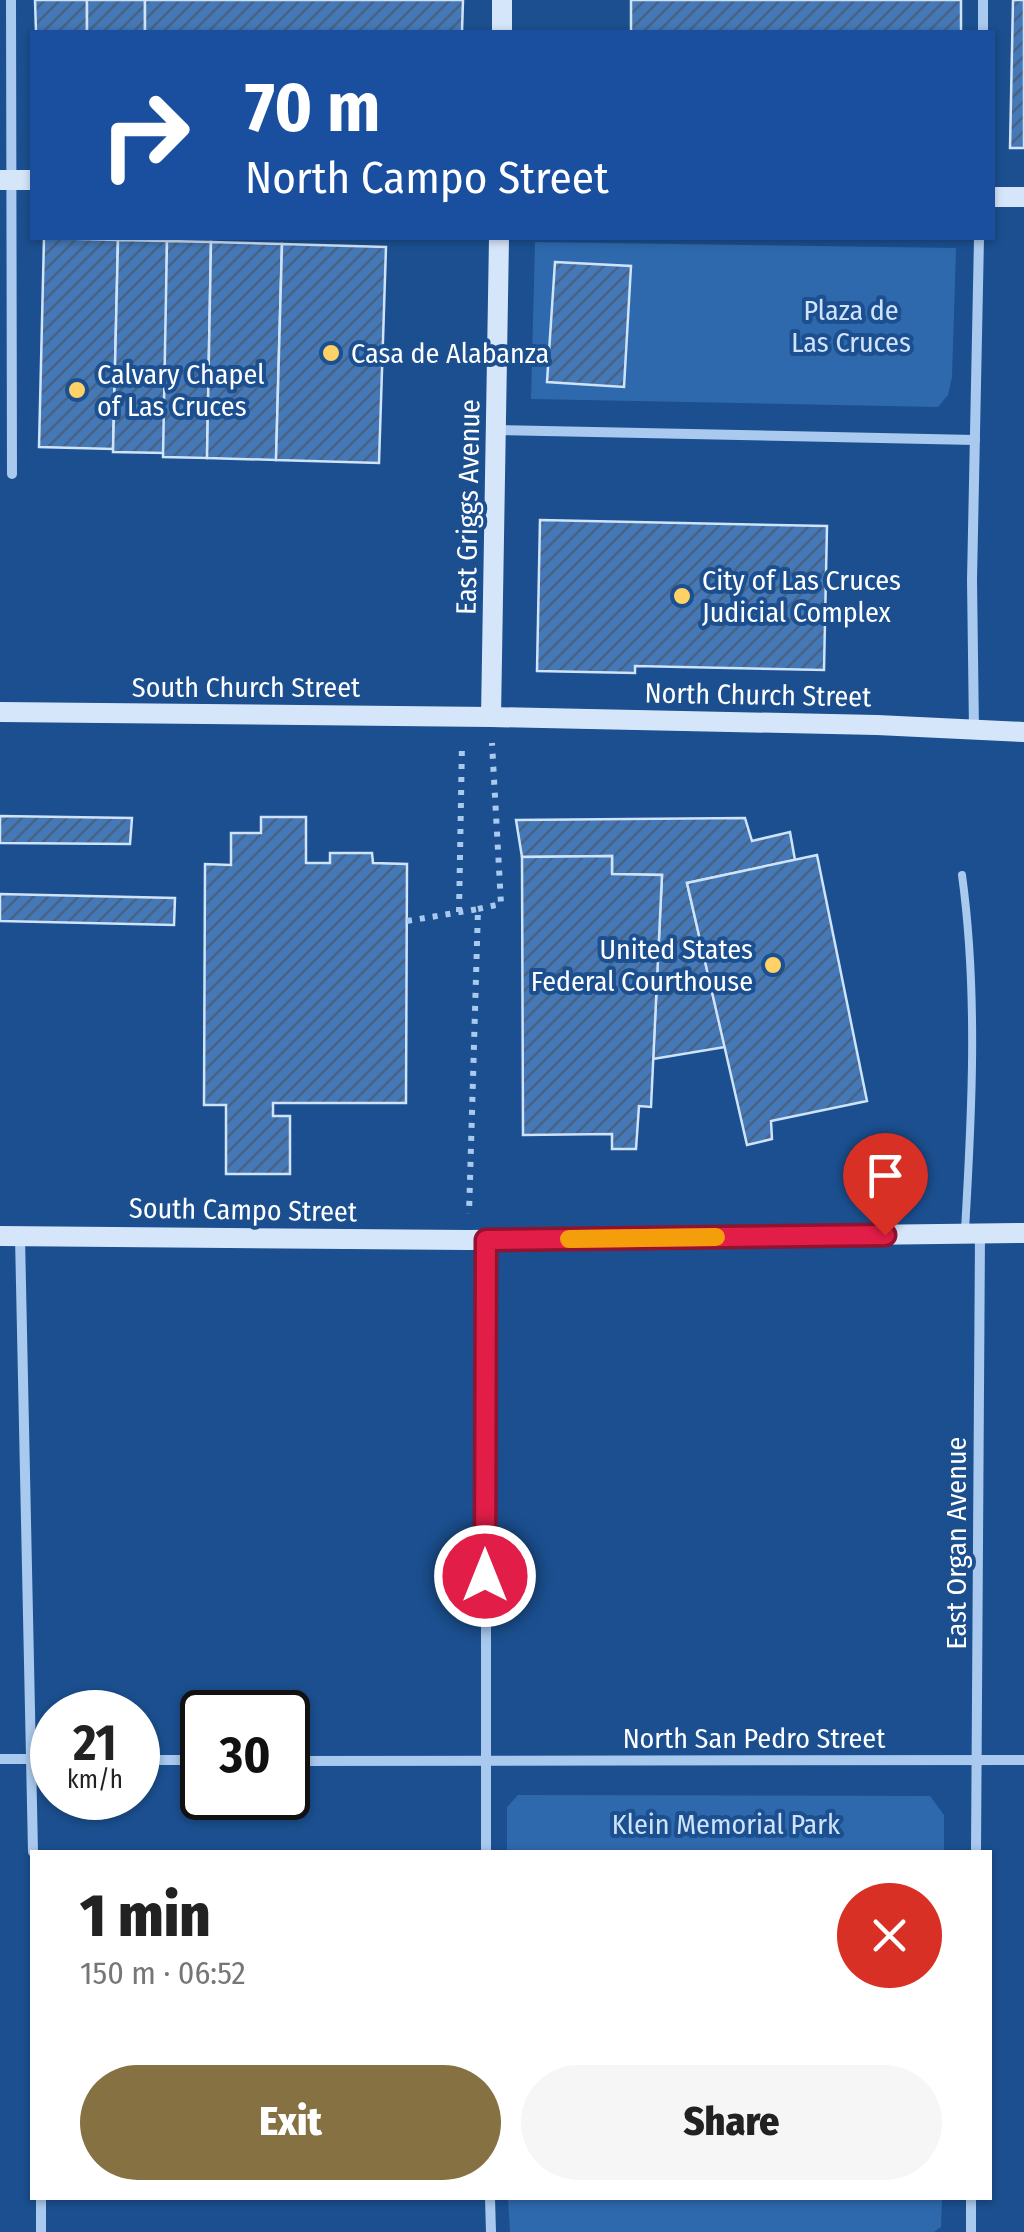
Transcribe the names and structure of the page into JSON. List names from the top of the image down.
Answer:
{
  "streets": {
    "street": [
      "East Griggs Avenue",
      "South Church Street",
      "North Church Street",
      "South Campo Street",
      "East Organ Avenue",
      "North San Pedro Street"
    ]
  },
  "crossings": [
    ["East Griggs Avenue", "South Church Street"],
    ["East Griggs Avenue", "North Church Street"],
    ["South Church Street", "North Church Street"],
    ["South Campo Street", "East Organ Avenue"],
    ["East Organ Avenue", "North San Pedro Street"]
  ],
  "parks": ["Plaza de Las Cruces", "Klein Memorial Park"],
  "places": [
    "Casa de Alabanza",
    "Calvary Chapel of Las Cruces",
    "City of Las Cruces Judicial Complex",
    "United States Federal Courthouse"
  ],
  "page": {
    "turn": ["70 m", "North Campo Street"],
    "speed": "21 km/h",
    "limit": "30",
    "heading": ["1 min", "150 m · 06:52"],
    "buttons": ["Exit", "Share"]
  }
}
